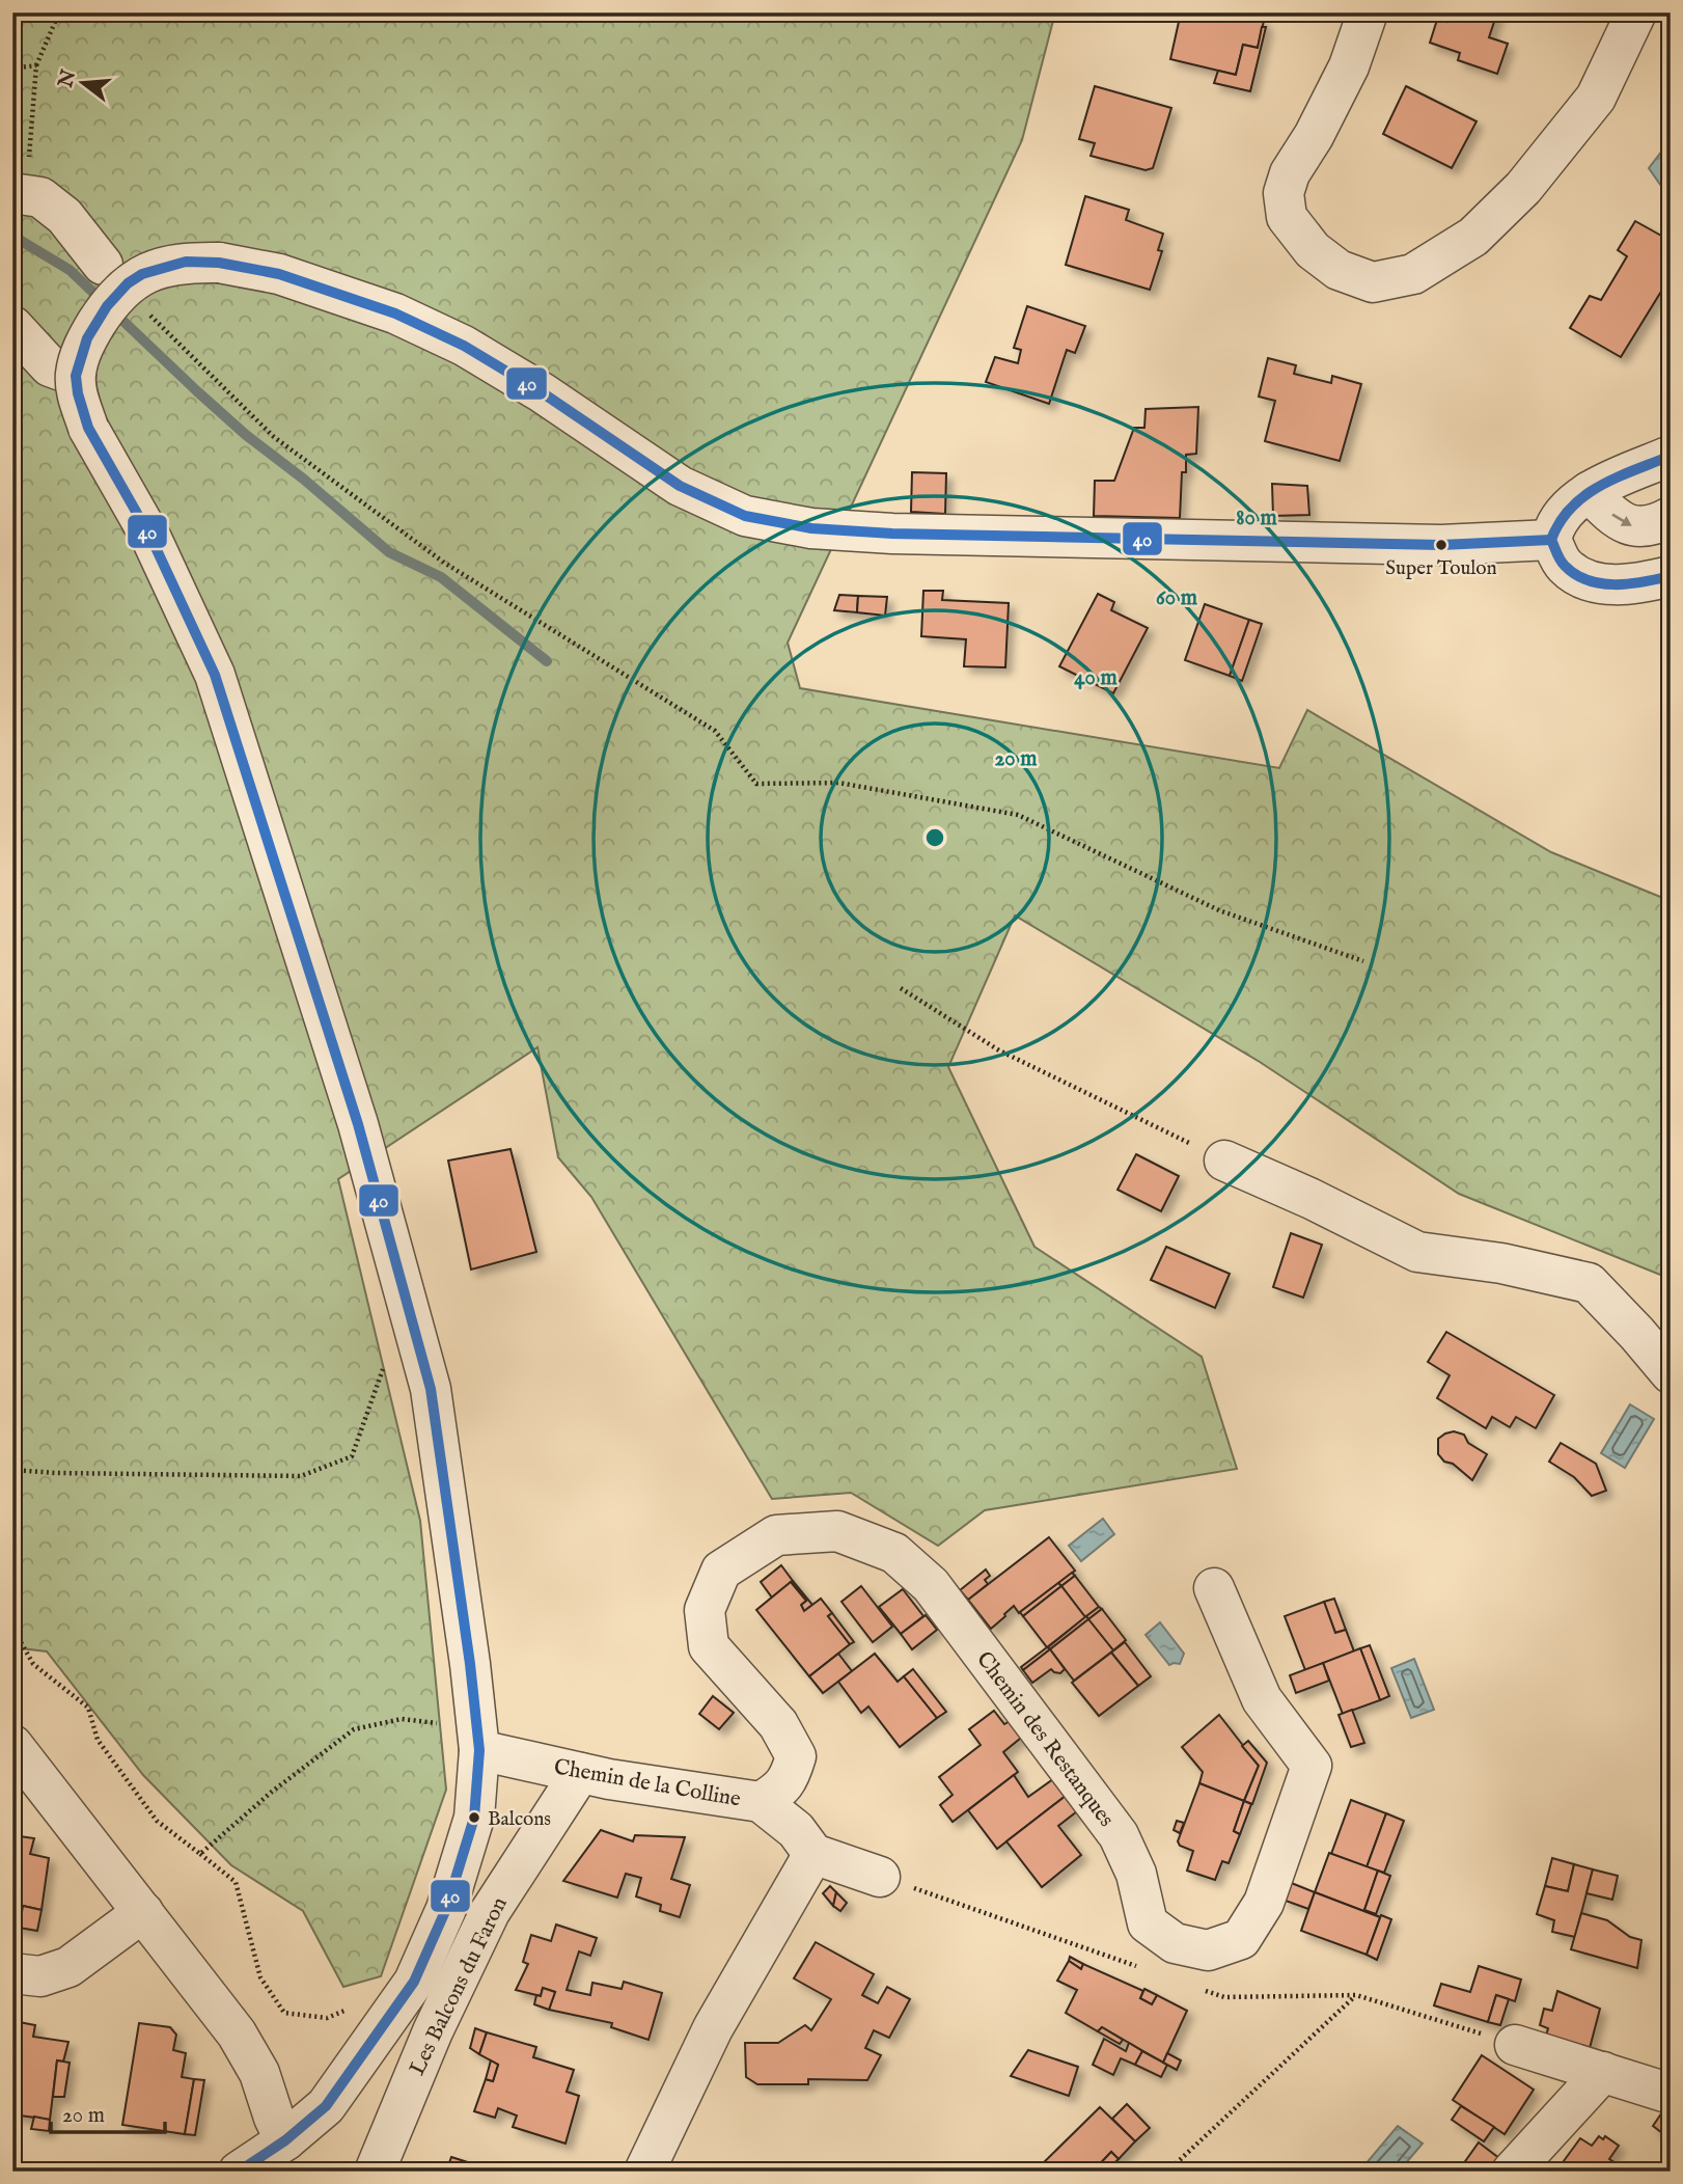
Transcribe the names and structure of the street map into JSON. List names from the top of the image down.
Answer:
{
  "streets": {
    "street": ["Chemin des Restanques", "Chemin de la Colline", "Les Balcons du Faron"]
  },
  "crossings": [
    ["Chemin des Restanques", "Chemin de la Colline"],
    ["Chemin de la Colline", "Les Balcons du Faron"]
  ],
  "places": ["Super Toulon", "Balcons"],
  "lines": ["transit line 40"],
  "scale_bar": "20 m",
  "north": "left",
  "rings": [
    "80 m",
    "60 m",
    "40 m",
    "20 m"
  ]
}
